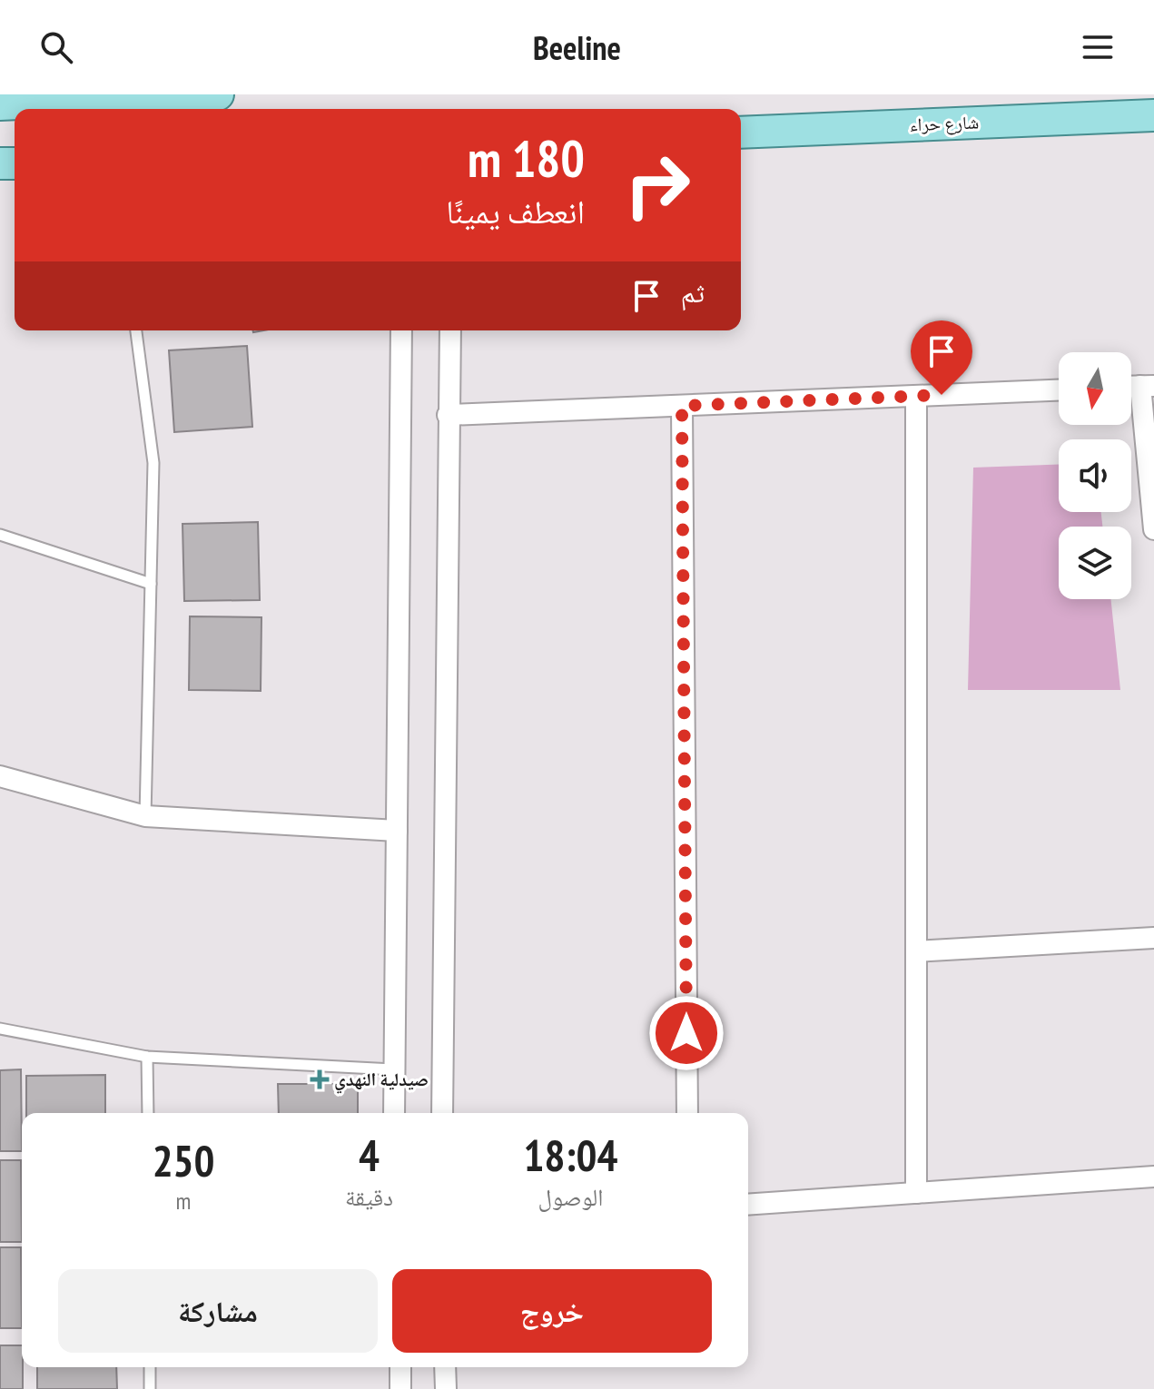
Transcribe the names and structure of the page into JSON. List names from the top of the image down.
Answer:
{
  "streets": {
    "main road": ["شارع حراء"]
  },
  "places": {
    "health": ["صيدلية النهدي"]
  },
  "north": "bottom",
  "page": {
    "header": "Beeline",
    "turn": ["180 m", "انعطف يمينًا"],
    "then": "ثم",
    "eta": [
      "18:04",
      "الوصول",
      "4",
      "دقيقة",
      "250",
      "m"
    ],
    "buttons": ["خروج", "مشاركة"]
  }
}
